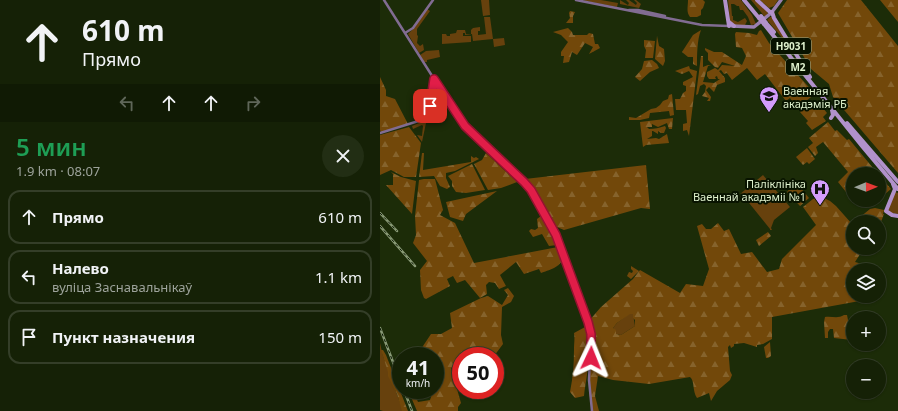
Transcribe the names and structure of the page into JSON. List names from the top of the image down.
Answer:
{
  "streets": {
    "highway": ["Н9031", "М2"]
  },
  "crossings": [
    ["Н9031", "М2"]
  ],
  "places": {
    "school or university": ["Ваенная акадэмія РБ"],
    "hospital": ["Паліклініка Ваеннай акадэміі №1"]
  },
  "north": "right",
  "page": {
    "turn": ["610 m", "Прямо"],
    "heading": ["5 мин", "1.9 km · 08:07"],
    "map_buttons": ["+", "−"],
    "list": [
      {
        "name": "Прямо",
        "value": "610 m"
      },
      {
        "name": "Налево",
        "note": "вуліца Заснавальнікаў",
        "value": "1.1 km"
      },
      {
        "name": "Пункт назначения",
        "value": "150 m"
      }
    ],
    "speed": "41 km/h",
    "limit": "50"
  }
}
